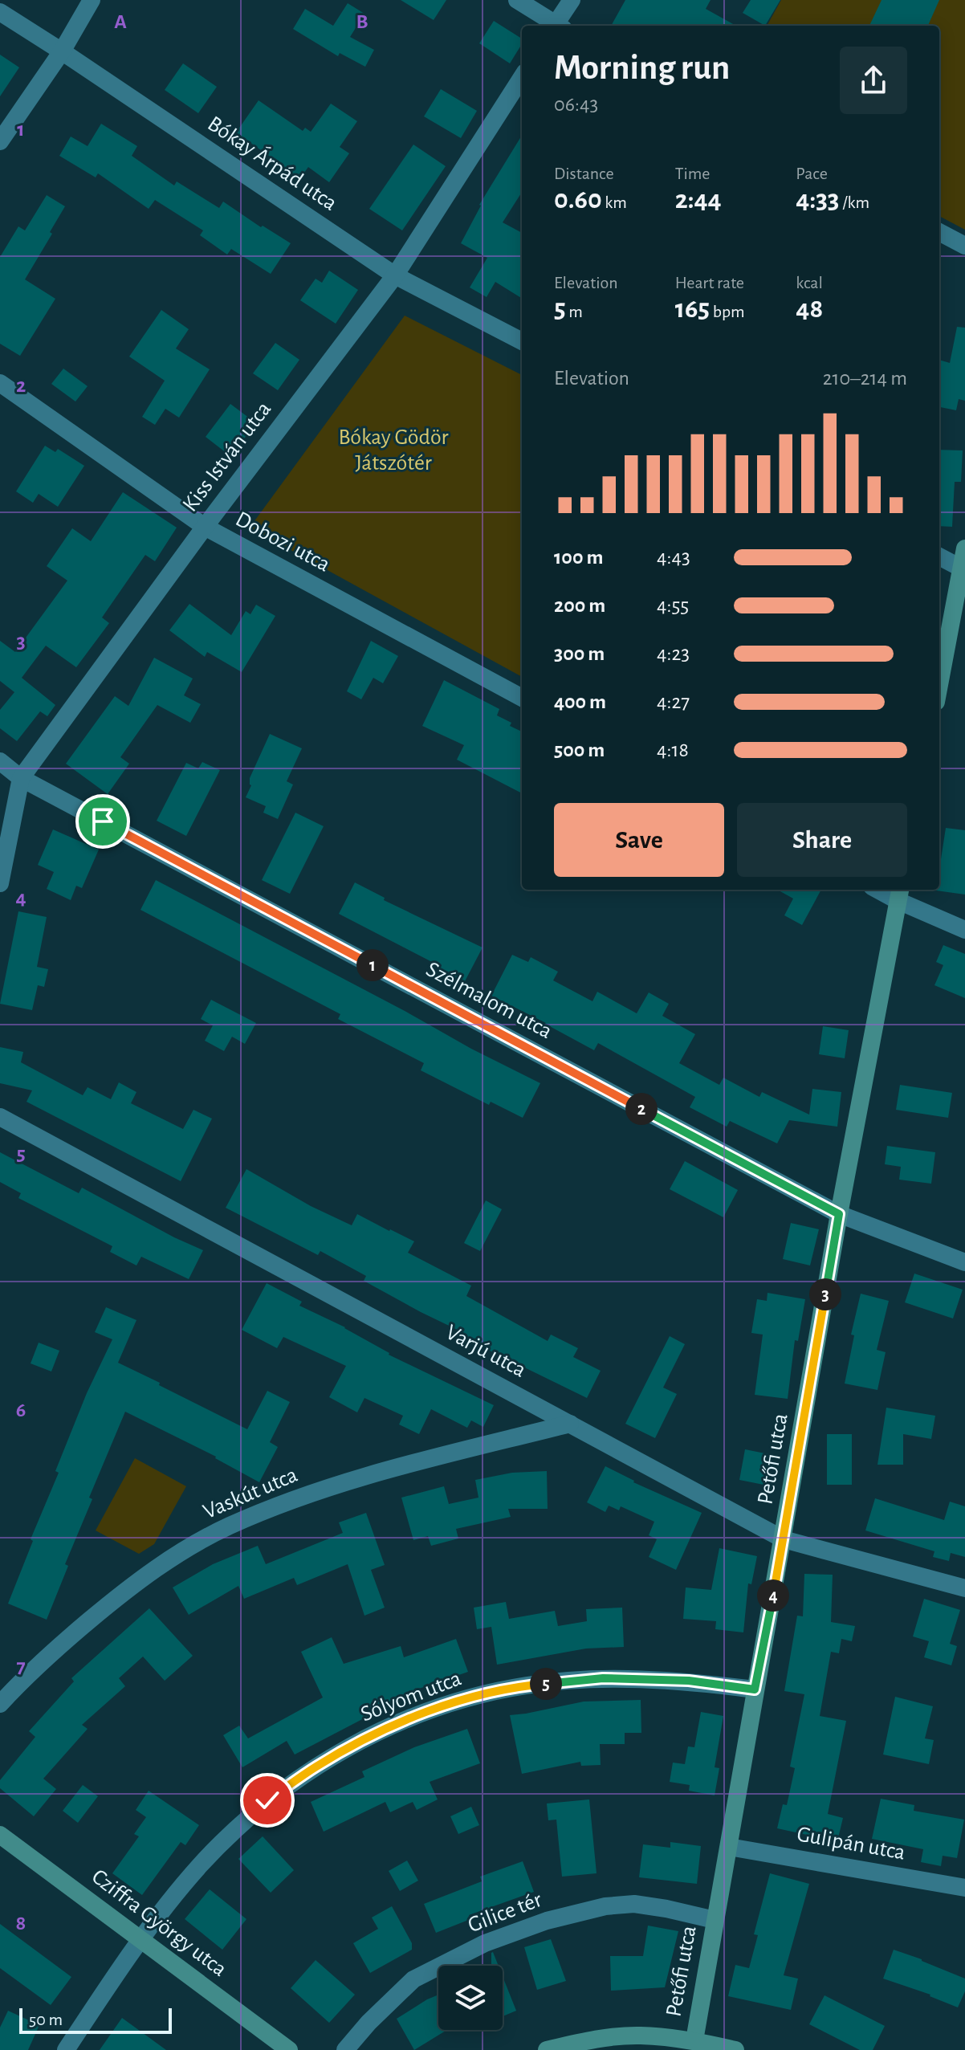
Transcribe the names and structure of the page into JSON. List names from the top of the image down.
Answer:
{
  "streets": {
    "main road": ["Petőfi utca", "Cziffra György utca"],
    "street": [
      "Bókay Árpád utca",
      "Kiss István utca",
      "Dobozi utca",
      "Szélmalom utca",
      "Varjú utca",
      "Vaskút utca",
      "Sólyom utca",
      "Gulipán utca",
      "Gilice tér"
    ]
  },
  "crossings": [
    ["Bókay Árpád utca", "Kiss István utca"],
    ["Kiss István utca", "Dobozi utca"],
    ["Kiss István utca", "Szélmalom utca"],
    ["Szélmalom utca", "Petőfi utca"],
    ["Varjú utca", "Petőfi utca"],
    ["Varjú utca", "Vaskút utca"],
    ["Petőfi utca", "Sólyom utca"],
    ["Petőfi utca", "Gulipán utca"],
    ["Petőfi utca", "Gilice tér"],
    ["Sólyom utca", "Cziffra György utca"]
  ],
  "parks": ["Bókay Gödör Játszótér"],
  "scale_bar": "50 m",
  "page": {
    "heading": ["Morning run", "06:43"],
    "stats": [
      ["Distance", "0.60 km"],
      ["Time", "2:44"],
      ["Pace", "4:33 /km"],
      ["Elevation", "5 m"],
      ["Heart rate", "165 bpm"],
      ["kcal", "48"]
    ],
    "chart": ["Elevation", "210–214 m"],
    "list": [
      {
        "name": "100 m",
        "note": "4:43"
      },
      {
        "name": "200 m",
        "note": "4:55"
      },
      {
        "name": "300 m",
        "note": "4:23"
      },
      {
        "name": "400 m",
        "note": "4:27"
      },
      {
        "name": "500 m",
        "note": "4:18"
      }
    ],
    "buttons": ["Save", "Share"],
    "pins": [
      "1",
      "2",
      "3",
      "4",
      "5"
    ],
    "scale": "50 m"
  },
  "grid": {
    "columns": ["A", "B"],
    "rows": [
      "1",
      "2",
      "3",
      "4",
      "5",
      "6",
      "7",
      "8"
    ]
  }
}
